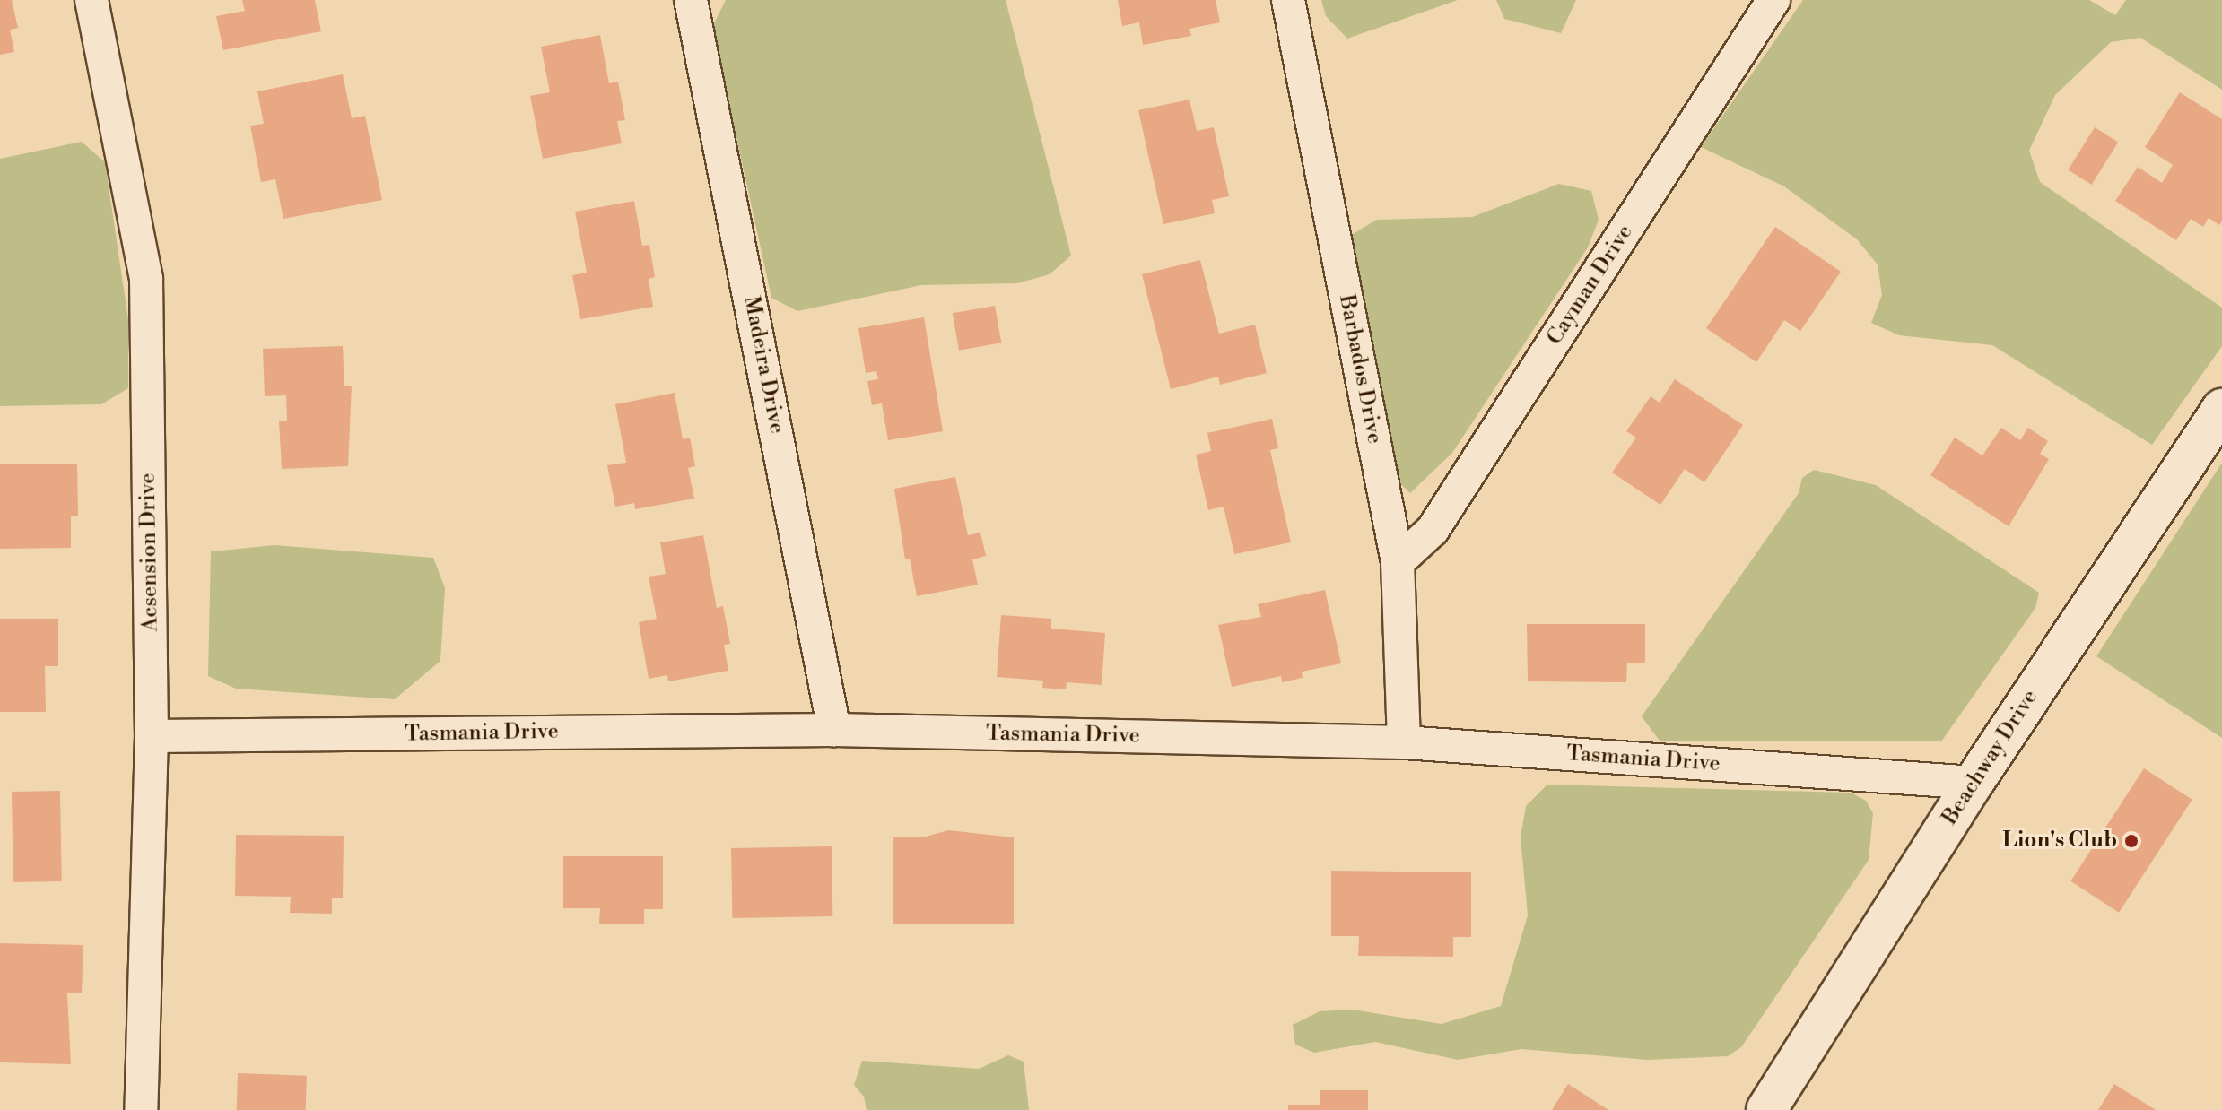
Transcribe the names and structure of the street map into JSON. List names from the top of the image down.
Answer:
{
  "streets": {
    "street": [
      "Cayman Drive",
      "Madeira Drive",
      "Barbados Drive",
      "Acsension Drive",
      "Tasmania Drive",
      "Beachway Drive"
    ]
  },
  "crossings": [
    ["Cayman Drive", "Barbados Drive"],
    ["Madeira Drive", "Tasmania Drive"],
    ["Barbados Drive", "Tasmania Drive"],
    ["Acsension Drive", "Tasmania Drive"],
    ["Tasmania Drive", "Beachway Drive"]
  ],
  "places": ["Lion's Club"]
}
